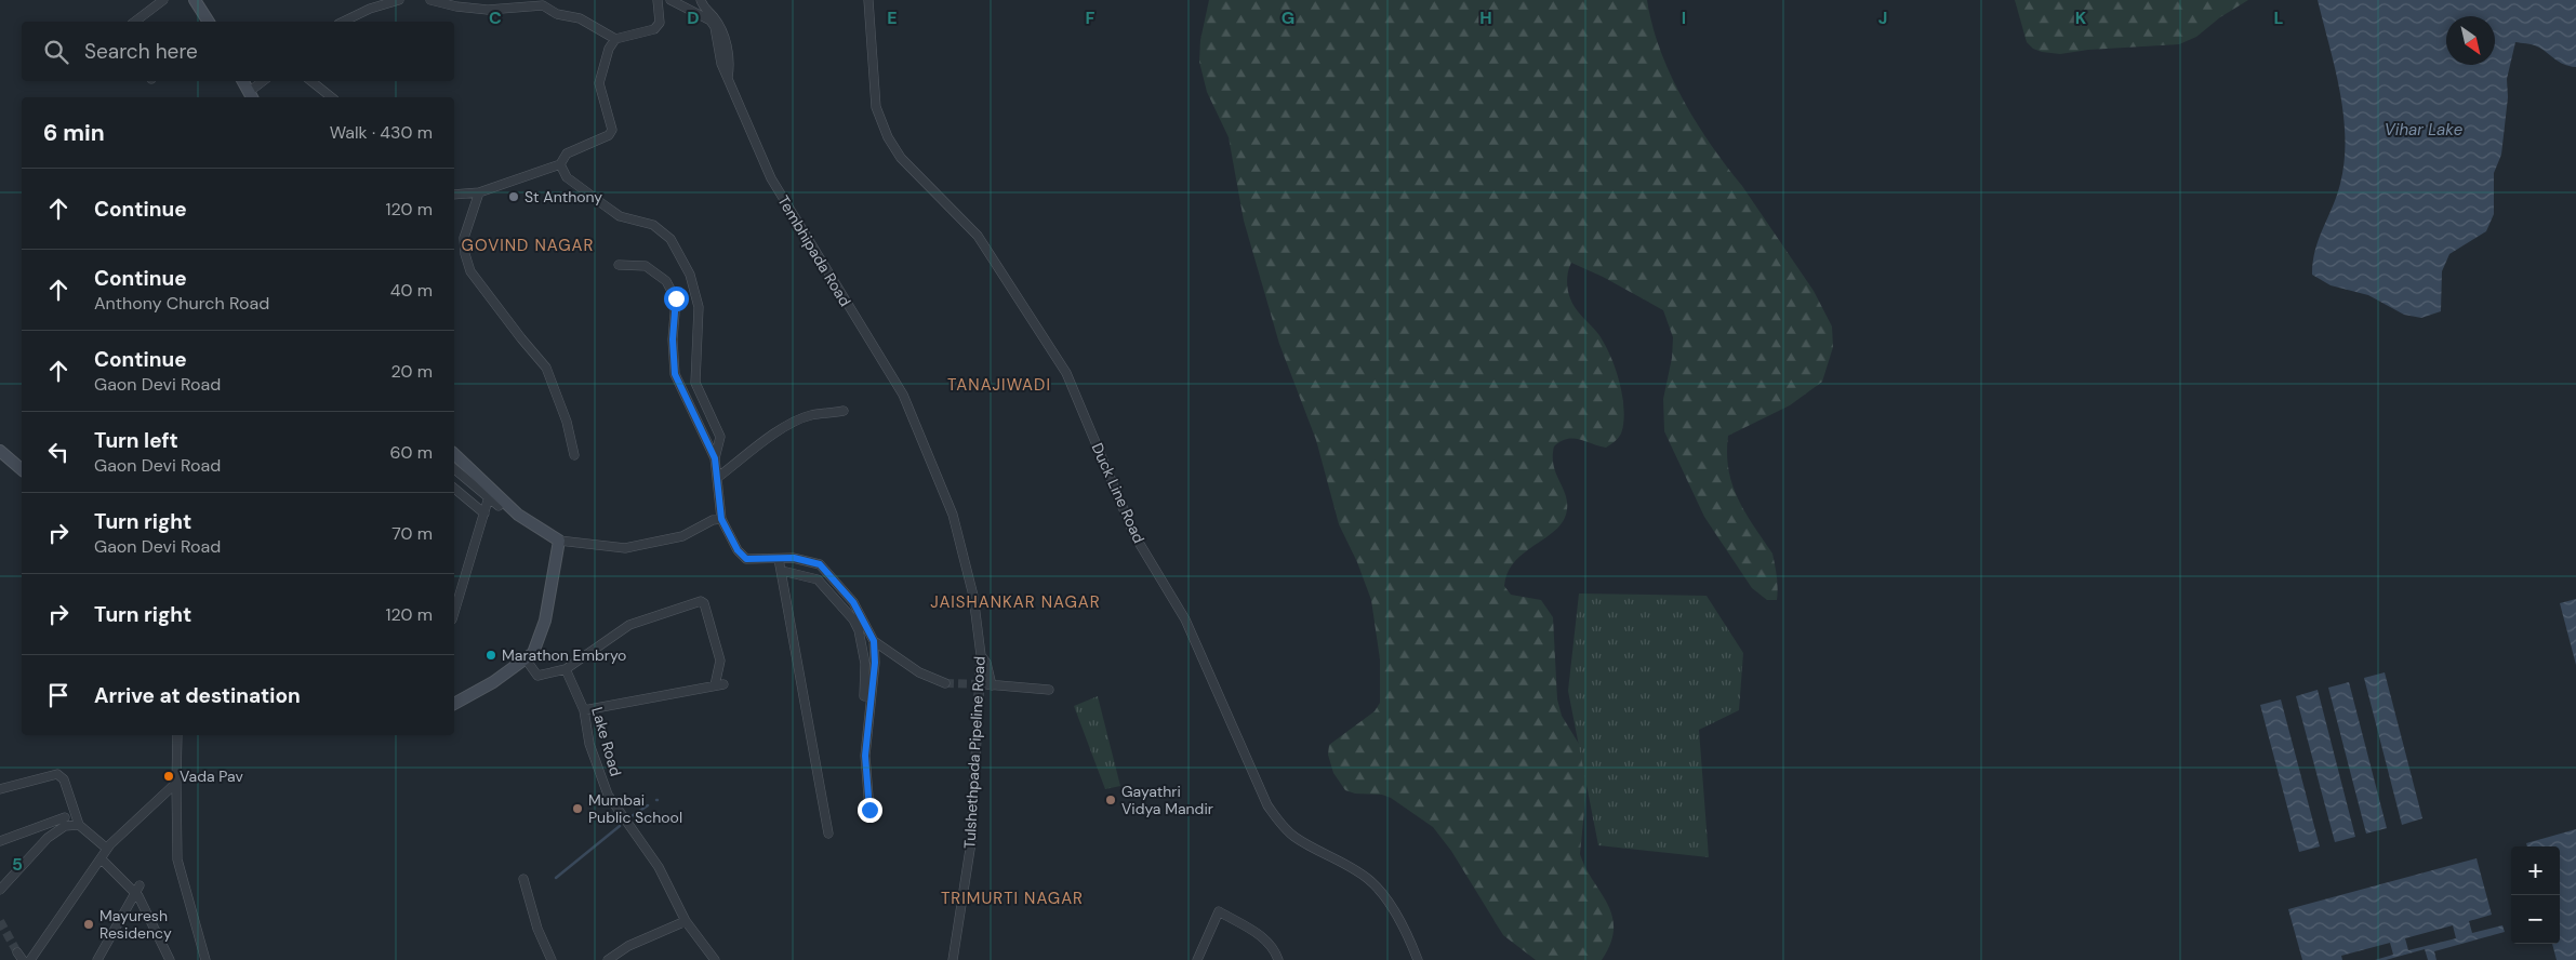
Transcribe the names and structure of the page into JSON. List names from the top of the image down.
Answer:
{
  "streets": {
    "street": [
      "Tembhipada Road",
      "Duck Line Road",
      "Lake Road",
      "Tulshethpada Pipeline Road"
    ]
  },
  "crossings": [
    ["Tembhipada Road", "Tulshethpada Pipeline Road"]
  ],
  "districts": [
    "GOVIND NAGAR",
    "TANAJIWADI",
    "JAISHANKAR NAGAR",
    "TRIMURTI NAGAR"
  ],
  "water": ["Vihar Lake"],
  "places": [
    "St Anthony",
    "Marathon Embryo",
    "Vada Pav",
    "Gayathri Vidya Mandir",
    "Mumbai Public School",
    "Mayuresh Residency"
  ],
  "north": "bottom right",
  "page": {
    "search": "Search here",
    "heading": ["6 min", "Walk · 430 m"],
    "list": [
      ["Continue", "120 m"],
      ["Continue", "Anthony Church Road", "40 m"],
      ["Continue", "Gaon Devi Road", "20 m"],
      ["Turn left", "Gaon Devi Road", "60 m"],
      ["Turn right", "Gaon Devi Road", "70 m"],
      ["Turn right", "120 m"],
      "Arrive at destination"
    ],
    "map_buttons": ["+", "−"]
  },
  "grid": {
    "columns": [
      "C",
      "D",
      "E",
      "F",
      "G",
      "H",
      "I",
      "J",
      "K",
      "L"
    ],
    "rows": ["5"]
  }
}
